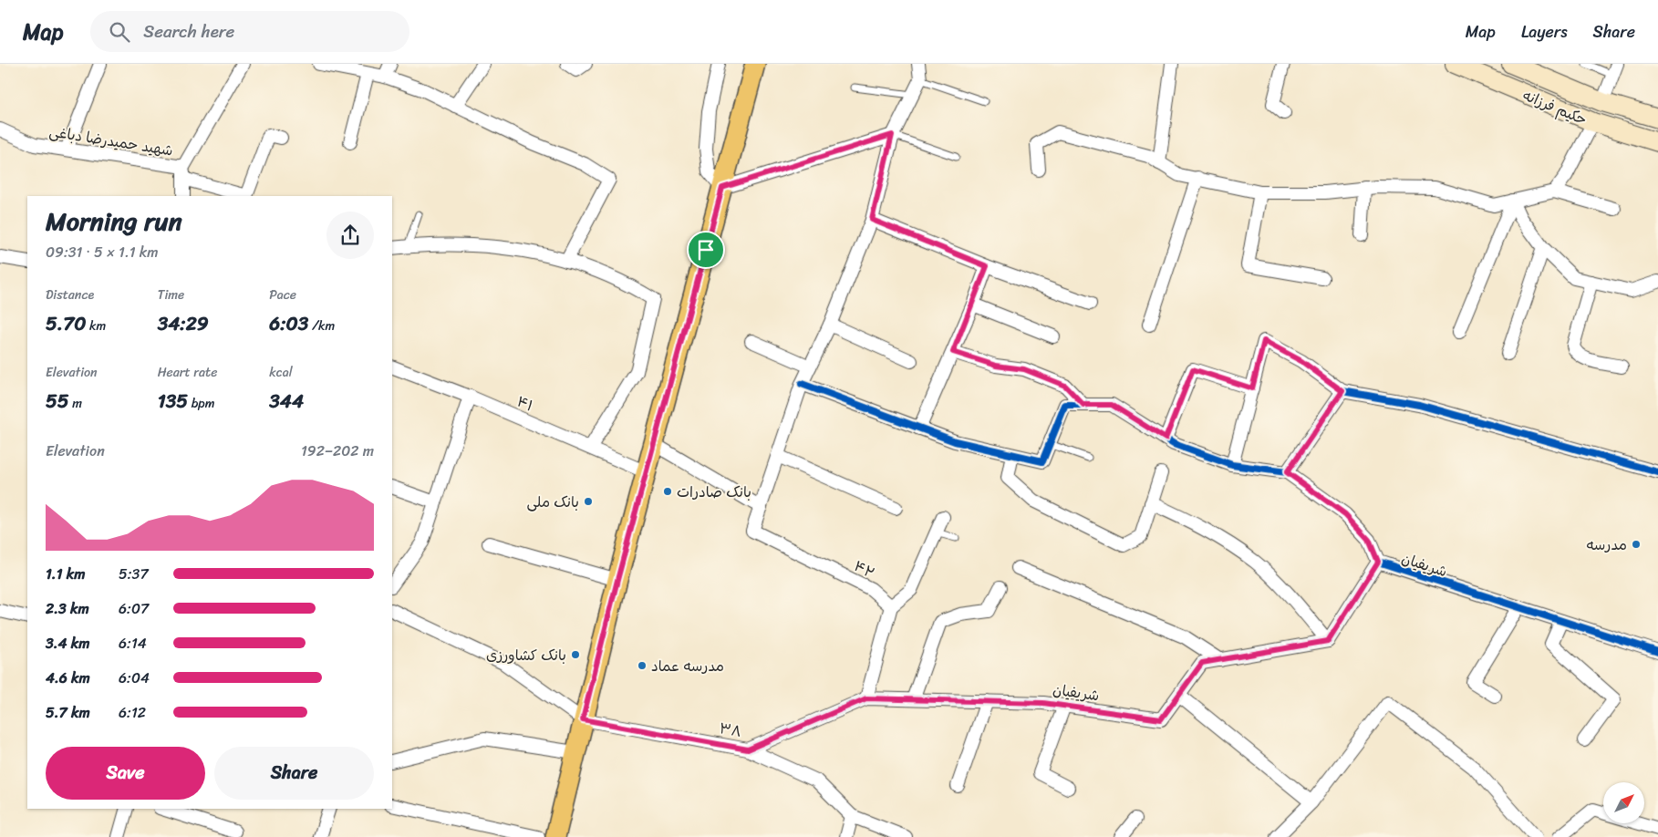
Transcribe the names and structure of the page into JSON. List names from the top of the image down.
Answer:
{
  "streets": {
    "street": [
      "حکیم فرزانه",
      "شهید حمیدرضا دباغی",
      "۴۱",
      "شریفیان",
      "۴۲",
      "۳۸"
    ]
  },
  "places": [
    "بانک صادرات",
    "بانک ملی",
    "مدرسه",
    "بانک کشاورزی",
    "مدرسه عماد"
  ],
  "north": "top right",
  "page": {
    "header": "Map",
    "search": "Search here",
    "nav": ["Map", "Layers", "Share"],
    "heading": ["Morning run", "09:31 · 5 × 1.1 km"],
    "stats": [
      ["Distance", "5.70 km"],
      ["Time", "34:29"],
      ["Pace", "6:03 /km"],
      ["Elevation", "55 m"],
      ["Heart rate", "135 bpm"],
      ["kcal", "344"]
    ],
    "chart": ["Elevation", "192–202 m"],
    "list": [
      {
        "name": "1.1 km",
        "note": "5:37"
      },
      {
        "name": "2.3 km",
        "note": "6:07"
      },
      {
        "name": "3.4 km",
        "note": "6:14"
      },
      {
        "name": "4.6 km",
        "note": "6:04"
      },
      {
        "name": "5.7 km",
        "note": "6:12"
      }
    ],
    "buttons": ["Save", "Share"]
  }
}
